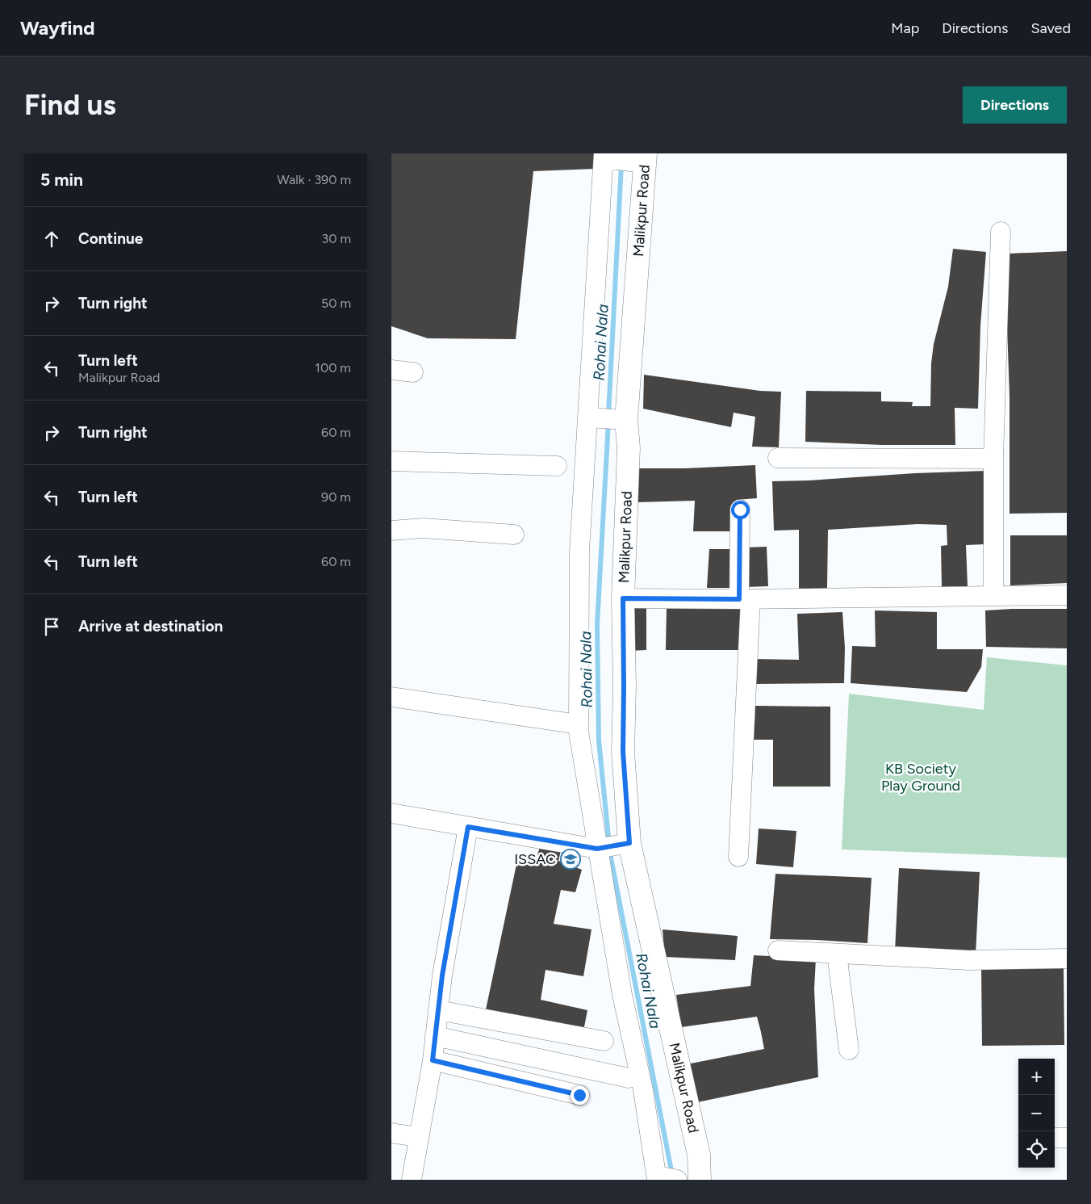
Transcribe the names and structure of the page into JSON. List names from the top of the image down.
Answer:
{
  "streets": {
    "street": ["Malikpur Road"]
  },
  "water": ["Rohai Nala"],
  "parks": ["KB Society Play Ground"],
  "places": {
    "school or university": ["ISSAC"]
  },
  "page": {
    "header": "Wayfind",
    "nav": ["Map", "Directions", "Saved"],
    "buttons": "Directions",
    "title": "Find us",
    "heading": ["5 min", "Walk · 390 m"],
    "list": [
      ["Continue", "30 m"],
      ["Turn right", "50 m"],
      ["Turn left", "Malikpur Road", "100 m"],
      ["Turn right", "60 m"],
      ["Turn left", "90 m"],
      ["Turn left", "60 m"],
      "Arrive at destination"
    ],
    "map_buttons": ["+", "−"]
  }
}
